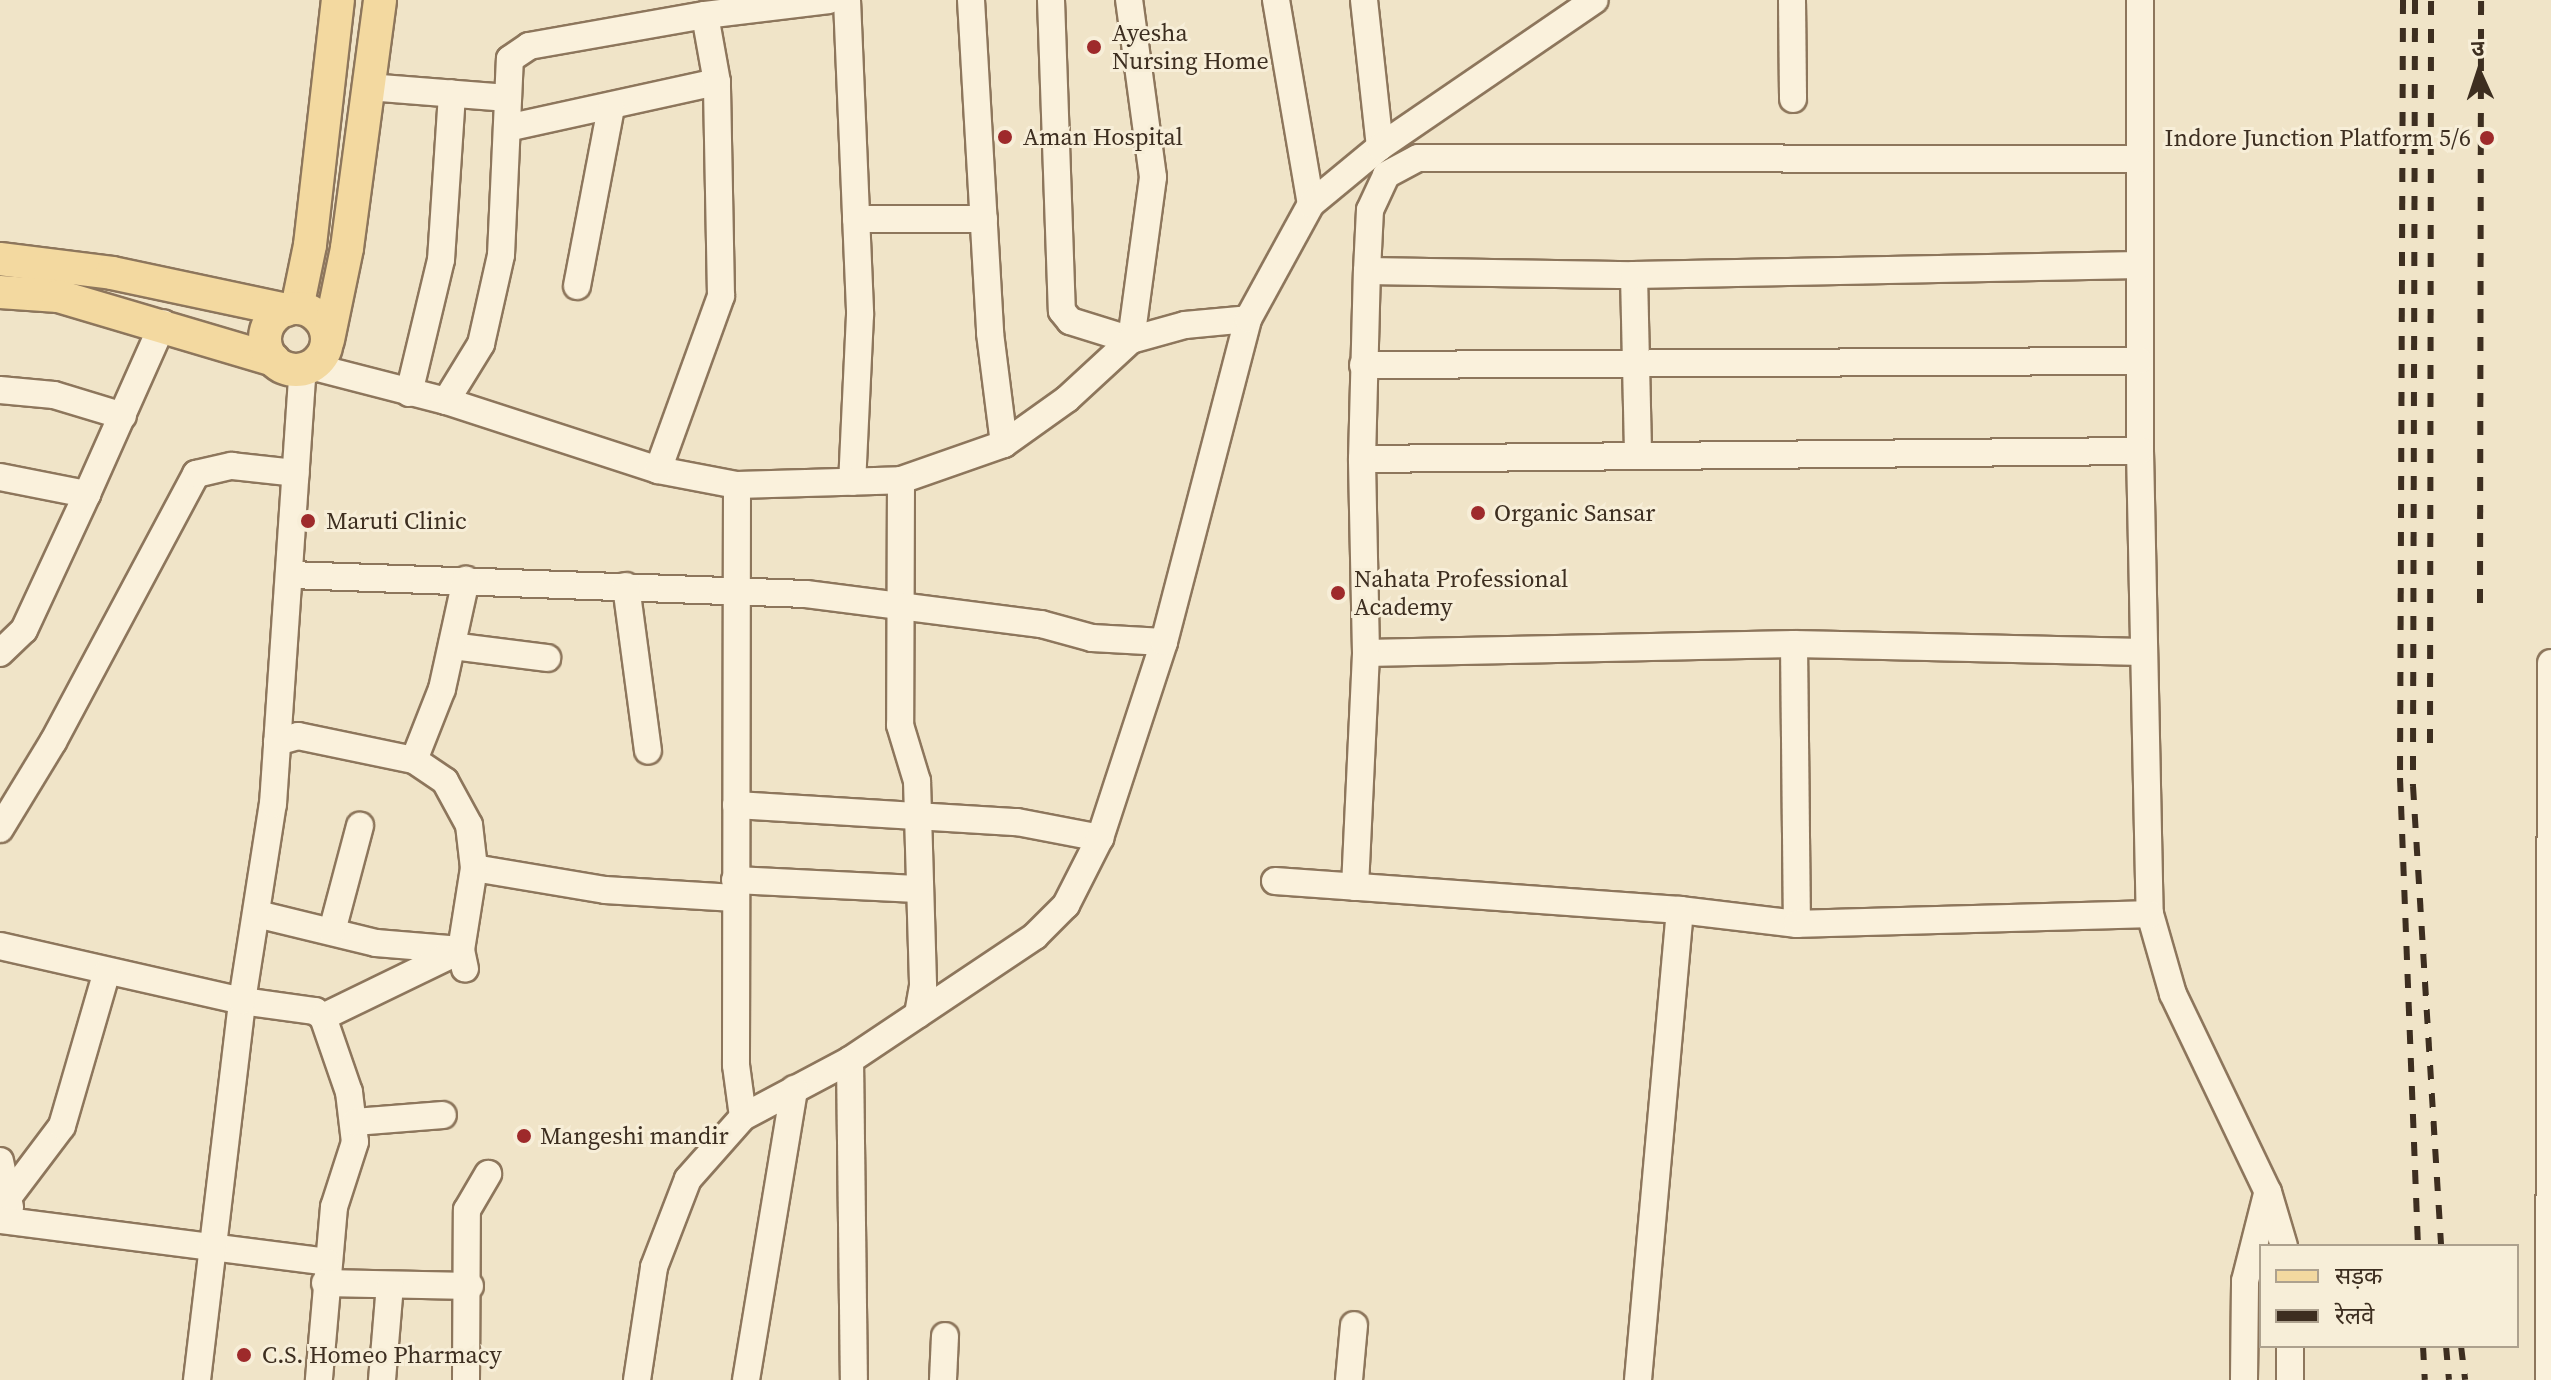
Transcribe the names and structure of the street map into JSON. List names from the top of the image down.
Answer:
{
  "places": [
    "Ayesha Nursing Home",
    "Aman Hospital",
    "Indore Junction Platform 5/6",
    "Organic Sansar",
    "Maruti Clinic",
    "Nahata Professional Academy",
    "Mangeshi mandir",
    "C.S. Homeo Pharmacy"
  ],
  "legend": ["सड़क", "रेलवे"],
  "north": "top"
}
